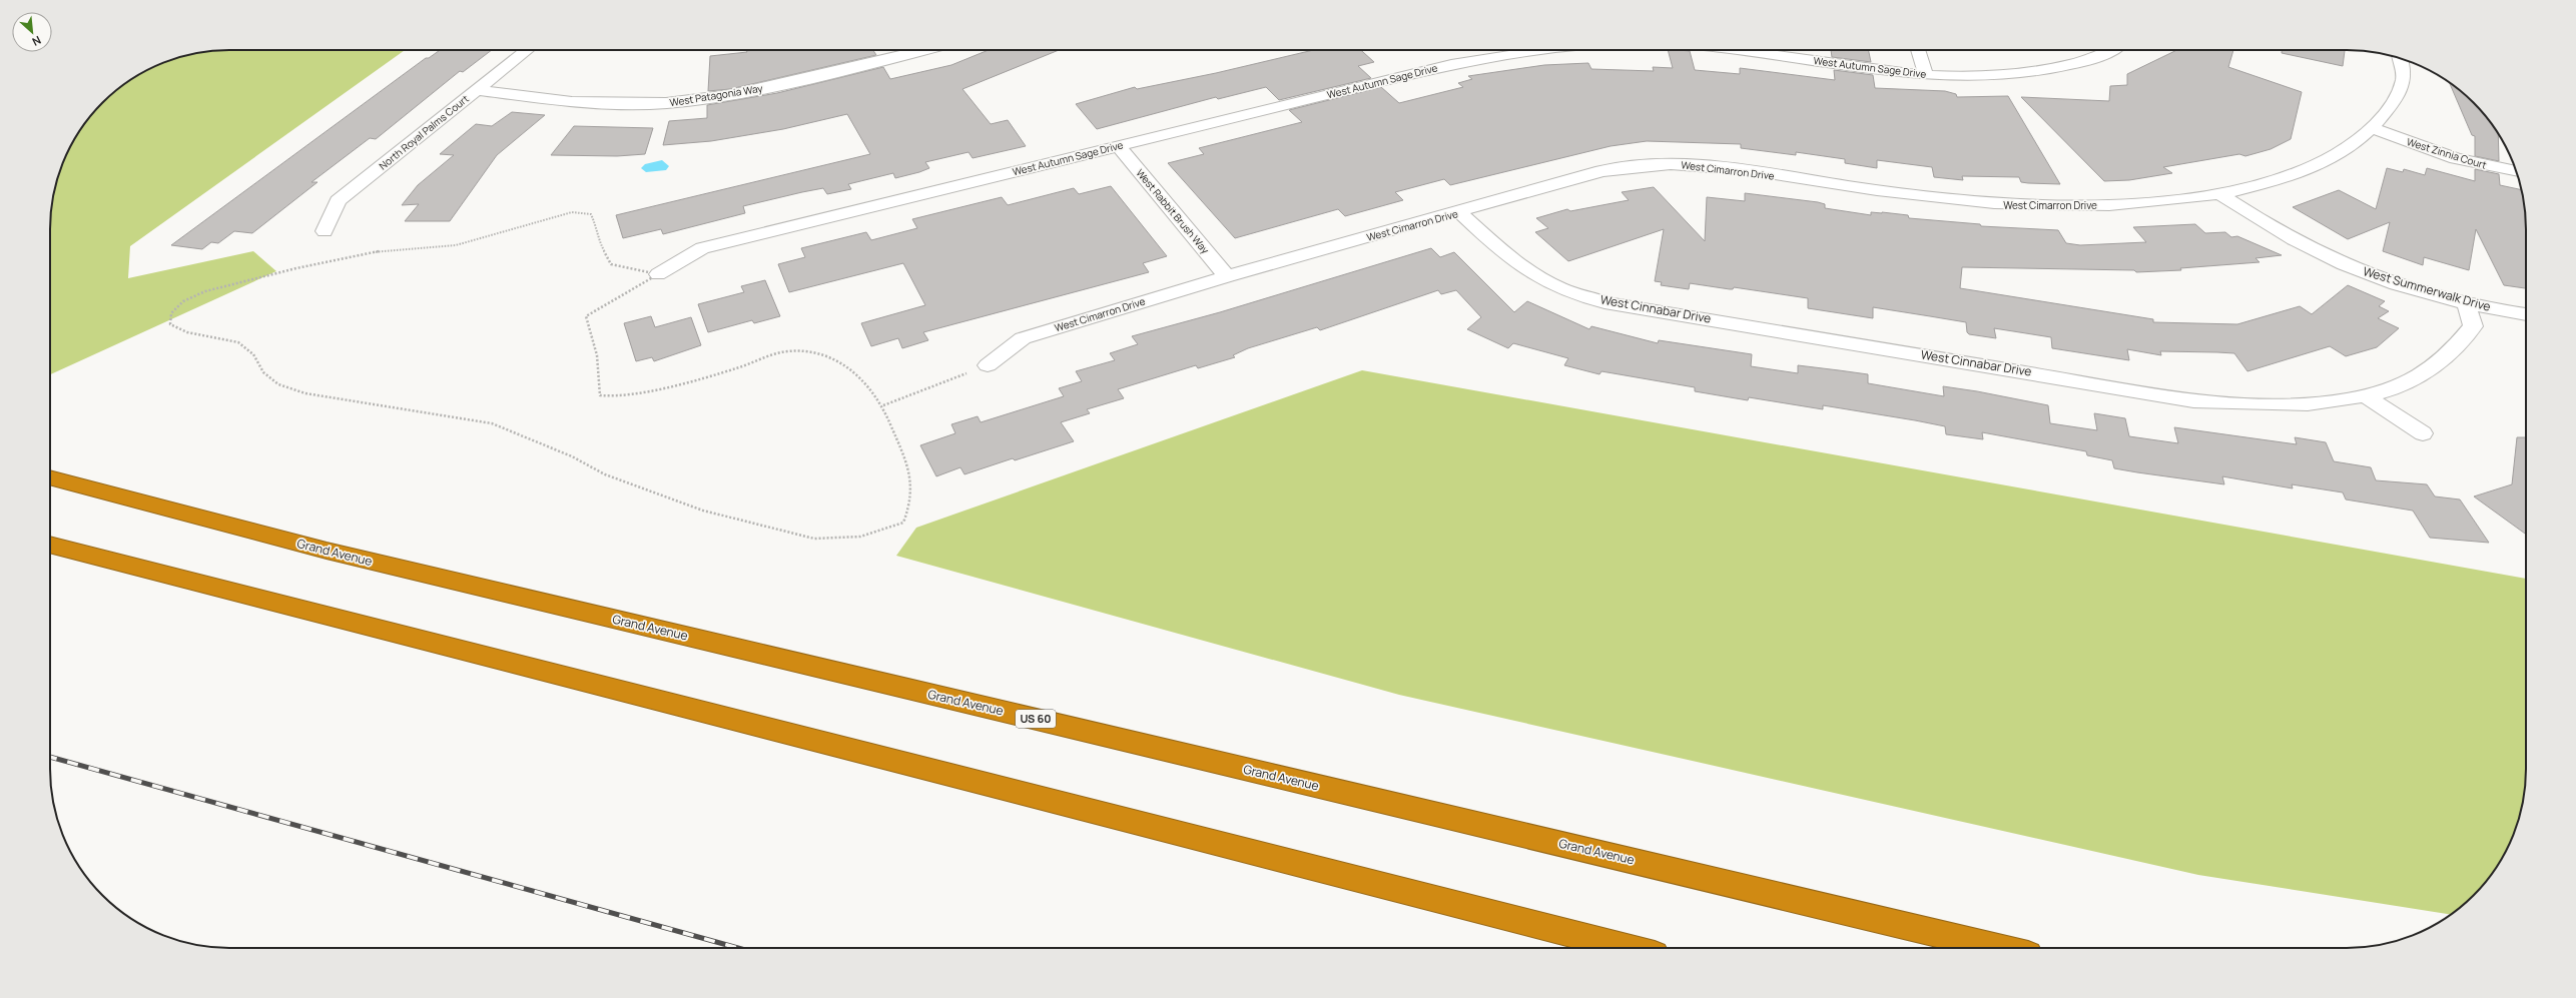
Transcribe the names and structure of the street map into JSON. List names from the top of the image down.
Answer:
{
  "streets": {
    "highway": ["Grand Avenue", "US 60"],
    "street": [
      "West Autumn Sage Drive",
      "West Patagonia Way",
      "North Royal Palms Court",
      "West Zinnia Court",
      "West Cimarron Drive",
      "West Rabbit Brush Way",
      "West Summerwalk Drive",
      "West Cinnabar Drive"
    ]
  },
  "crossings": [
    ["West Autumn Sage Drive", "West Rabbit Brush Way"],
    ["West Patagonia Way", "North Royal Palms Court"],
    ["West Zinnia Court", "West Cimarron Drive"],
    ["West Cimarron Drive", "West Rabbit Brush Way"],
    ["West Cimarron Drive", "West Summerwalk Drive"],
    ["West Cimarron Drive", "West Cinnabar Drive"],
    ["West Summerwalk Drive", "West Cinnabar Drive"]
  ],
  "north": "bottom right"
}
